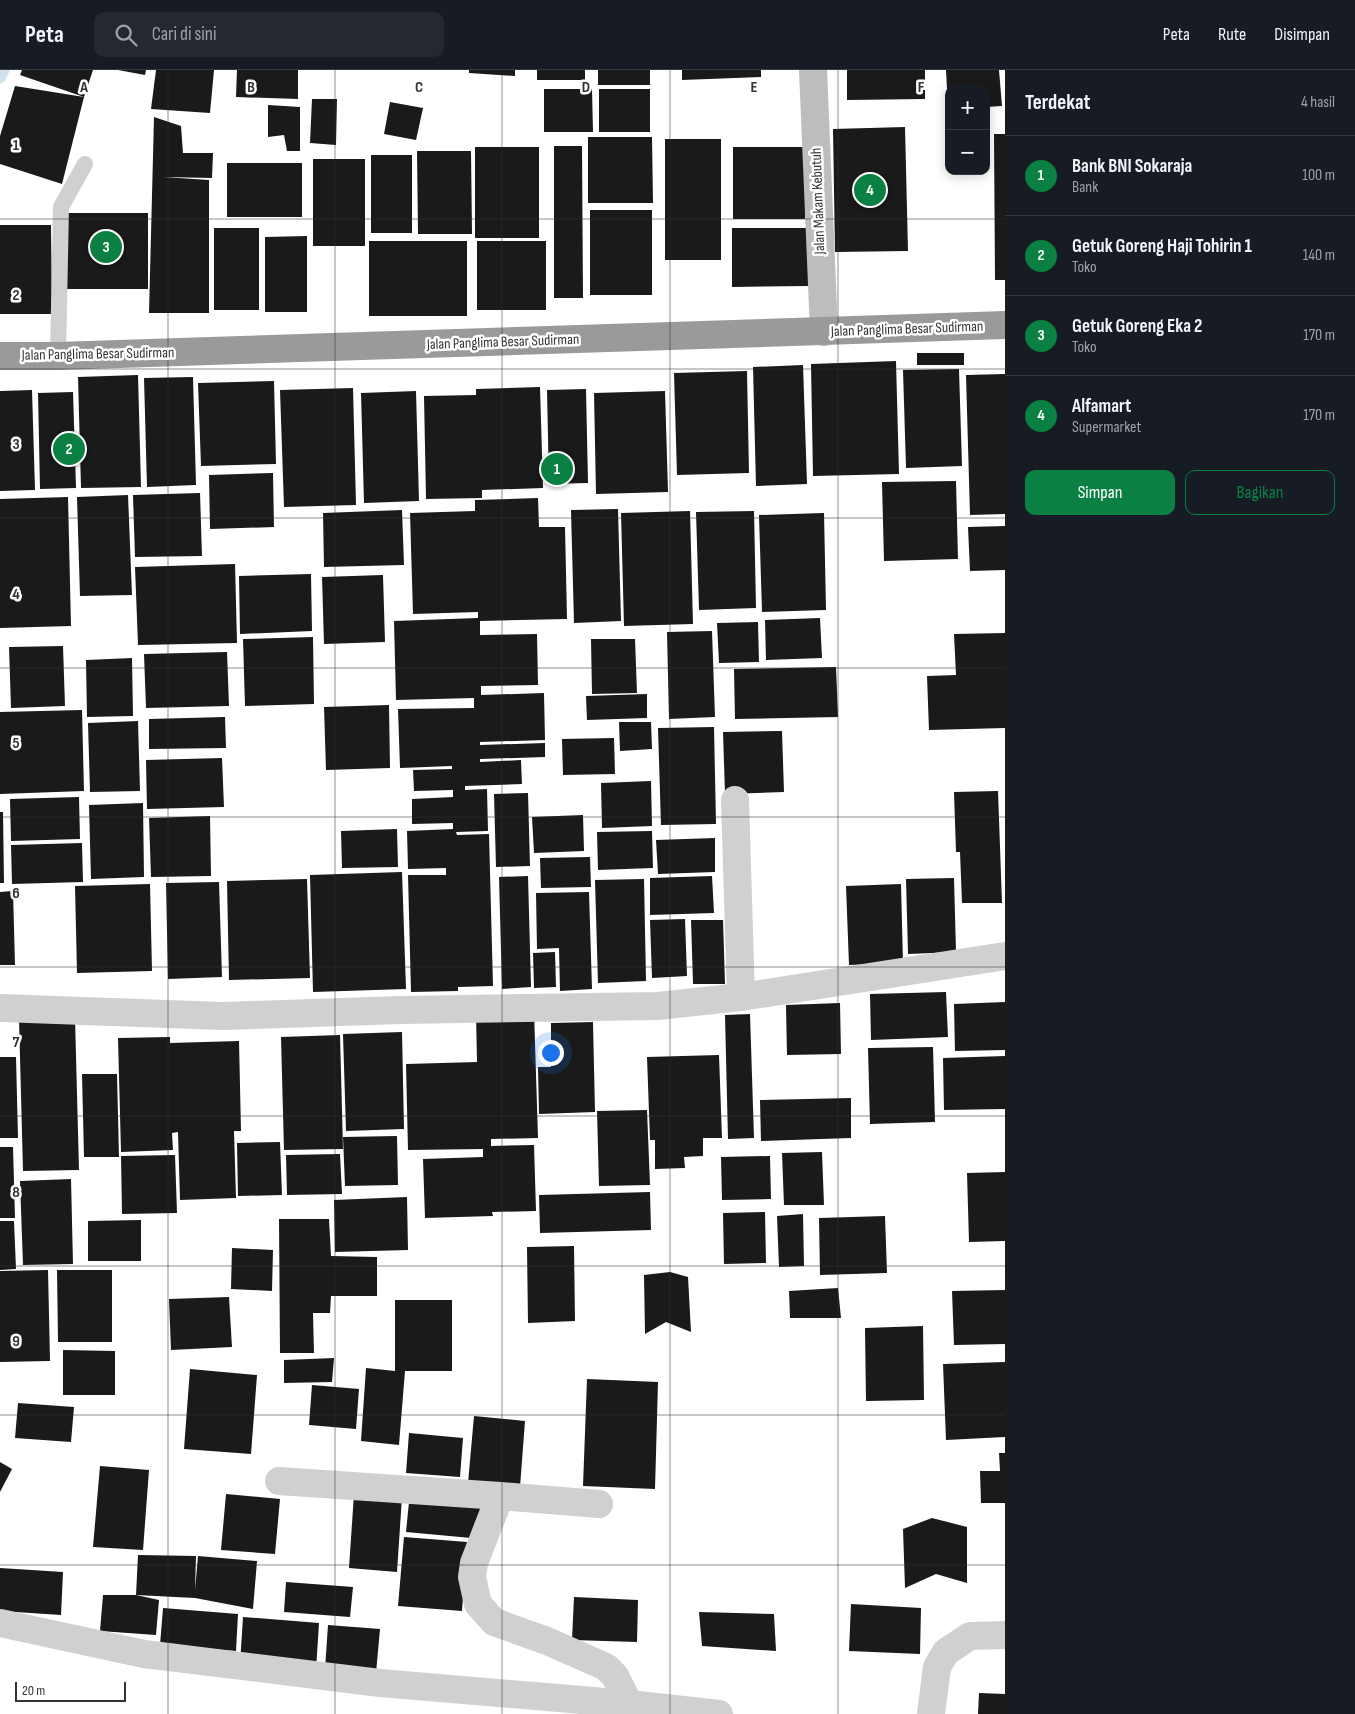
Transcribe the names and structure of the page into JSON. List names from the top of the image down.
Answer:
{
  "streets": {
    "highway": ["Jalan Panglima Besar Sudirman"],
    "street": ["Jalan Makam Kebutuh"]
  },
  "crossings": [
    ["Jalan Makam Kebutuh", "Jalan Panglima Besar Sudirman"]
  ],
  "scale_bar": "20 m",
  "page": {
    "header": "Peta",
    "search": "Cari di sini",
    "nav": ["Peta", "Rute", "Disimpan"],
    "heading": ["Terdekat", "4 hasil"],
    "map_buttons": ["+", "−"],
    "list": [
      {
        "mark": "1",
        "name": "Bank BNI Sokaraja",
        "note": "Bank",
        "value": "100 m"
      },
      {
        "mark": "2",
        "name": "Getuk Goreng Haji Tohirin 1",
        "note": "Toko",
        "value": "140 m"
      },
      {
        "mark": "3",
        "name": "Getuk Goreng Eka 2",
        "note": "Toko",
        "value": "170 m"
      },
      {
        "mark": "4",
        "name": "Alfamart",
        "note": "Supermarket",
        "value": "170 m"
      }
    ],
    "pins": [
      "4",
      "3",
      "2",
      "1"
    ],
    "buttons": ["Simpan", "Bagikan"],
    "scale": "20 m"
  },
  "grid": {
    "columns": [
      "A",
      "B",
      "C",
      "D",
      "E",
      "F"
    ],
    "rows": [
      "1",
      "2",
      "3",
      "4",
      "5",
      "6",
      "7",
      "8",
      "9"
    ]
  }
}
